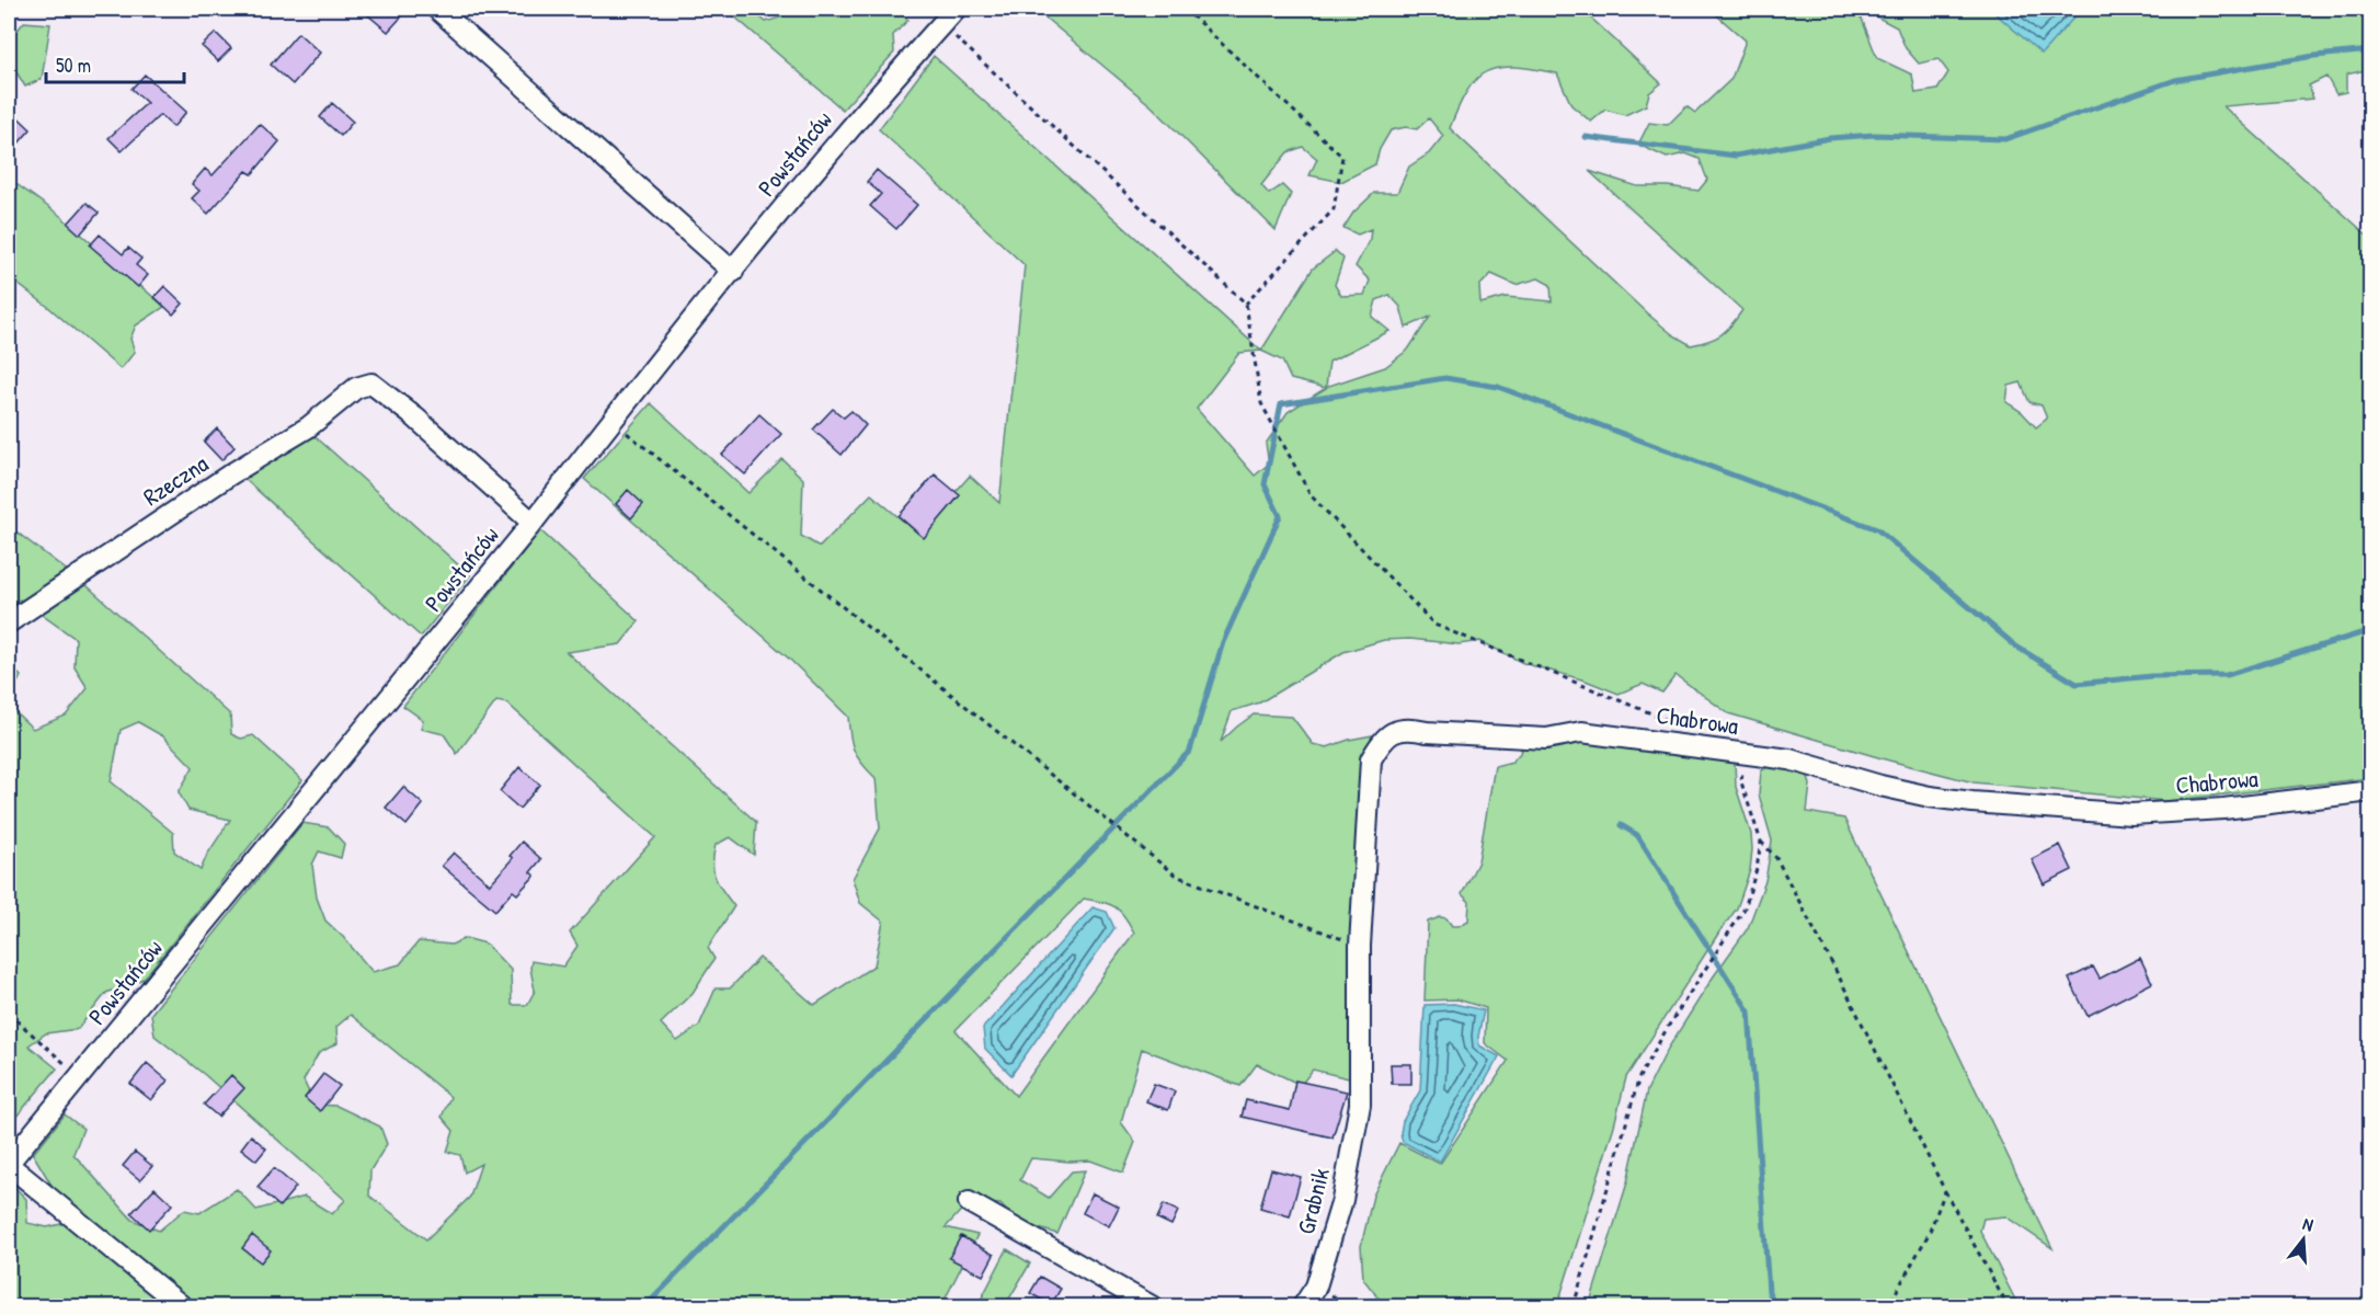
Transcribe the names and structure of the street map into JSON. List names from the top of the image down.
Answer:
{
  "streets": {
    "street": [
      "Powstańców",
      "Rzeczna",
      "Chabrowa",
      "Grabnik"
    ]
  },
  "crossings": [
    ["Powstańców", "Rzeczna"],
    ["Chabrowa", "Grabnik"]
  ],
  "scale_bar": "50 m",
  "north": "top"
}
